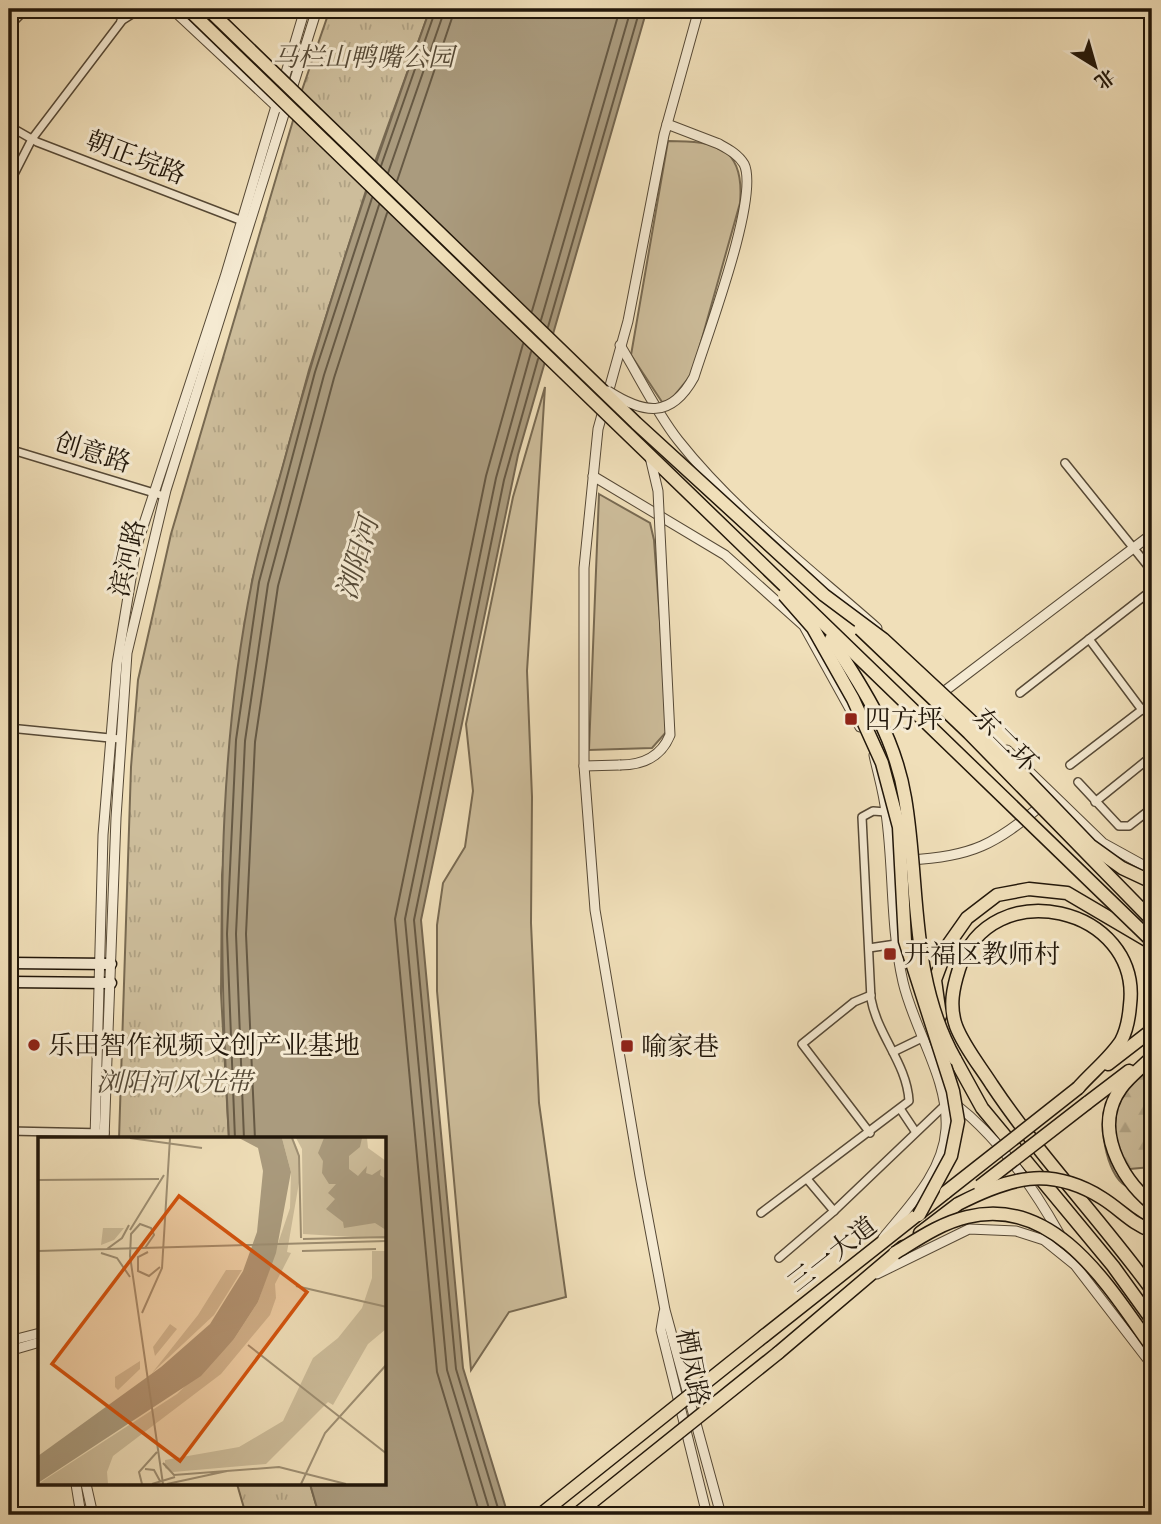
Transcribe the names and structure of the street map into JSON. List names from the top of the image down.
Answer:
{
  "streets": {
    "highway": ["东二环", "三一大道"],
    "street": [
      "朝正垸路",
      "创意路",
      "滨河路",
      "栖凤路"
    ]
  },
  "crossings": [
    ["朝正垸路", "滨河路"],
    ["创意路", "滨河路"]
  ],
  "water": ["浏阳河"],
  "parks": ["马栏山鸭嘴公园", "浏阳河风光带"],
  "places": {
    "transit": ["四方坪", "开福区教师村", "喻家巷"],
    "other": ["乐田智作视频文创产业基地"]
  },
  "north": "bottom right"
}
